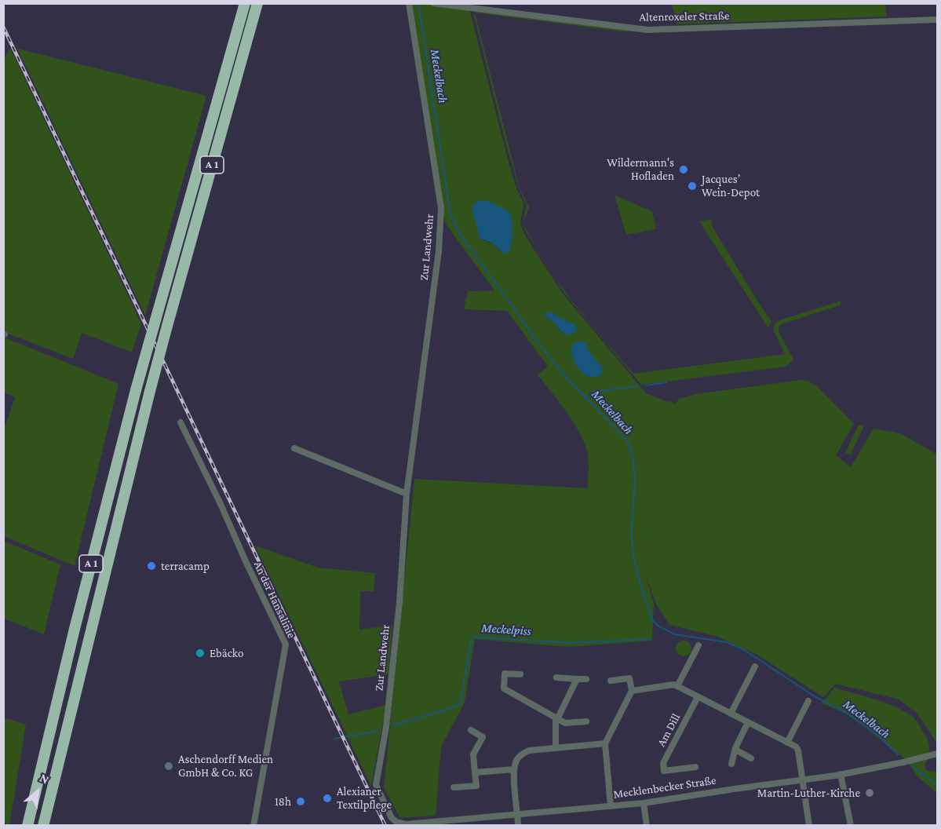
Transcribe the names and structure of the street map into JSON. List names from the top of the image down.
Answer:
{
  "streets": {
    "highway": ["A 1"],
    "street": [
      "Altenroxeler Straße",
      "Zur Landwehr",
      "An der Hansalinie",
      "Am Dill",
      "Mecklenbecker Straße"
    ]
  },
  "crossings": [
    ["Zur Landwehr", "Mecklenbecker Straße"]
  ],
  "water": ["Meckelbach", "Meckelpiss"],
  "places": [
    "Wildermann's Hofladen",
    "Jacques’ Wein-Depot",
    "terracamp",
    "Ebäcko",
    "Aschendorff Medien GmbH & Co. KG",
    "Martin-Luther-Kirche",
    "Alexianer Textilpflege",
    "18h"
  ],
  "north": "top right"
}
